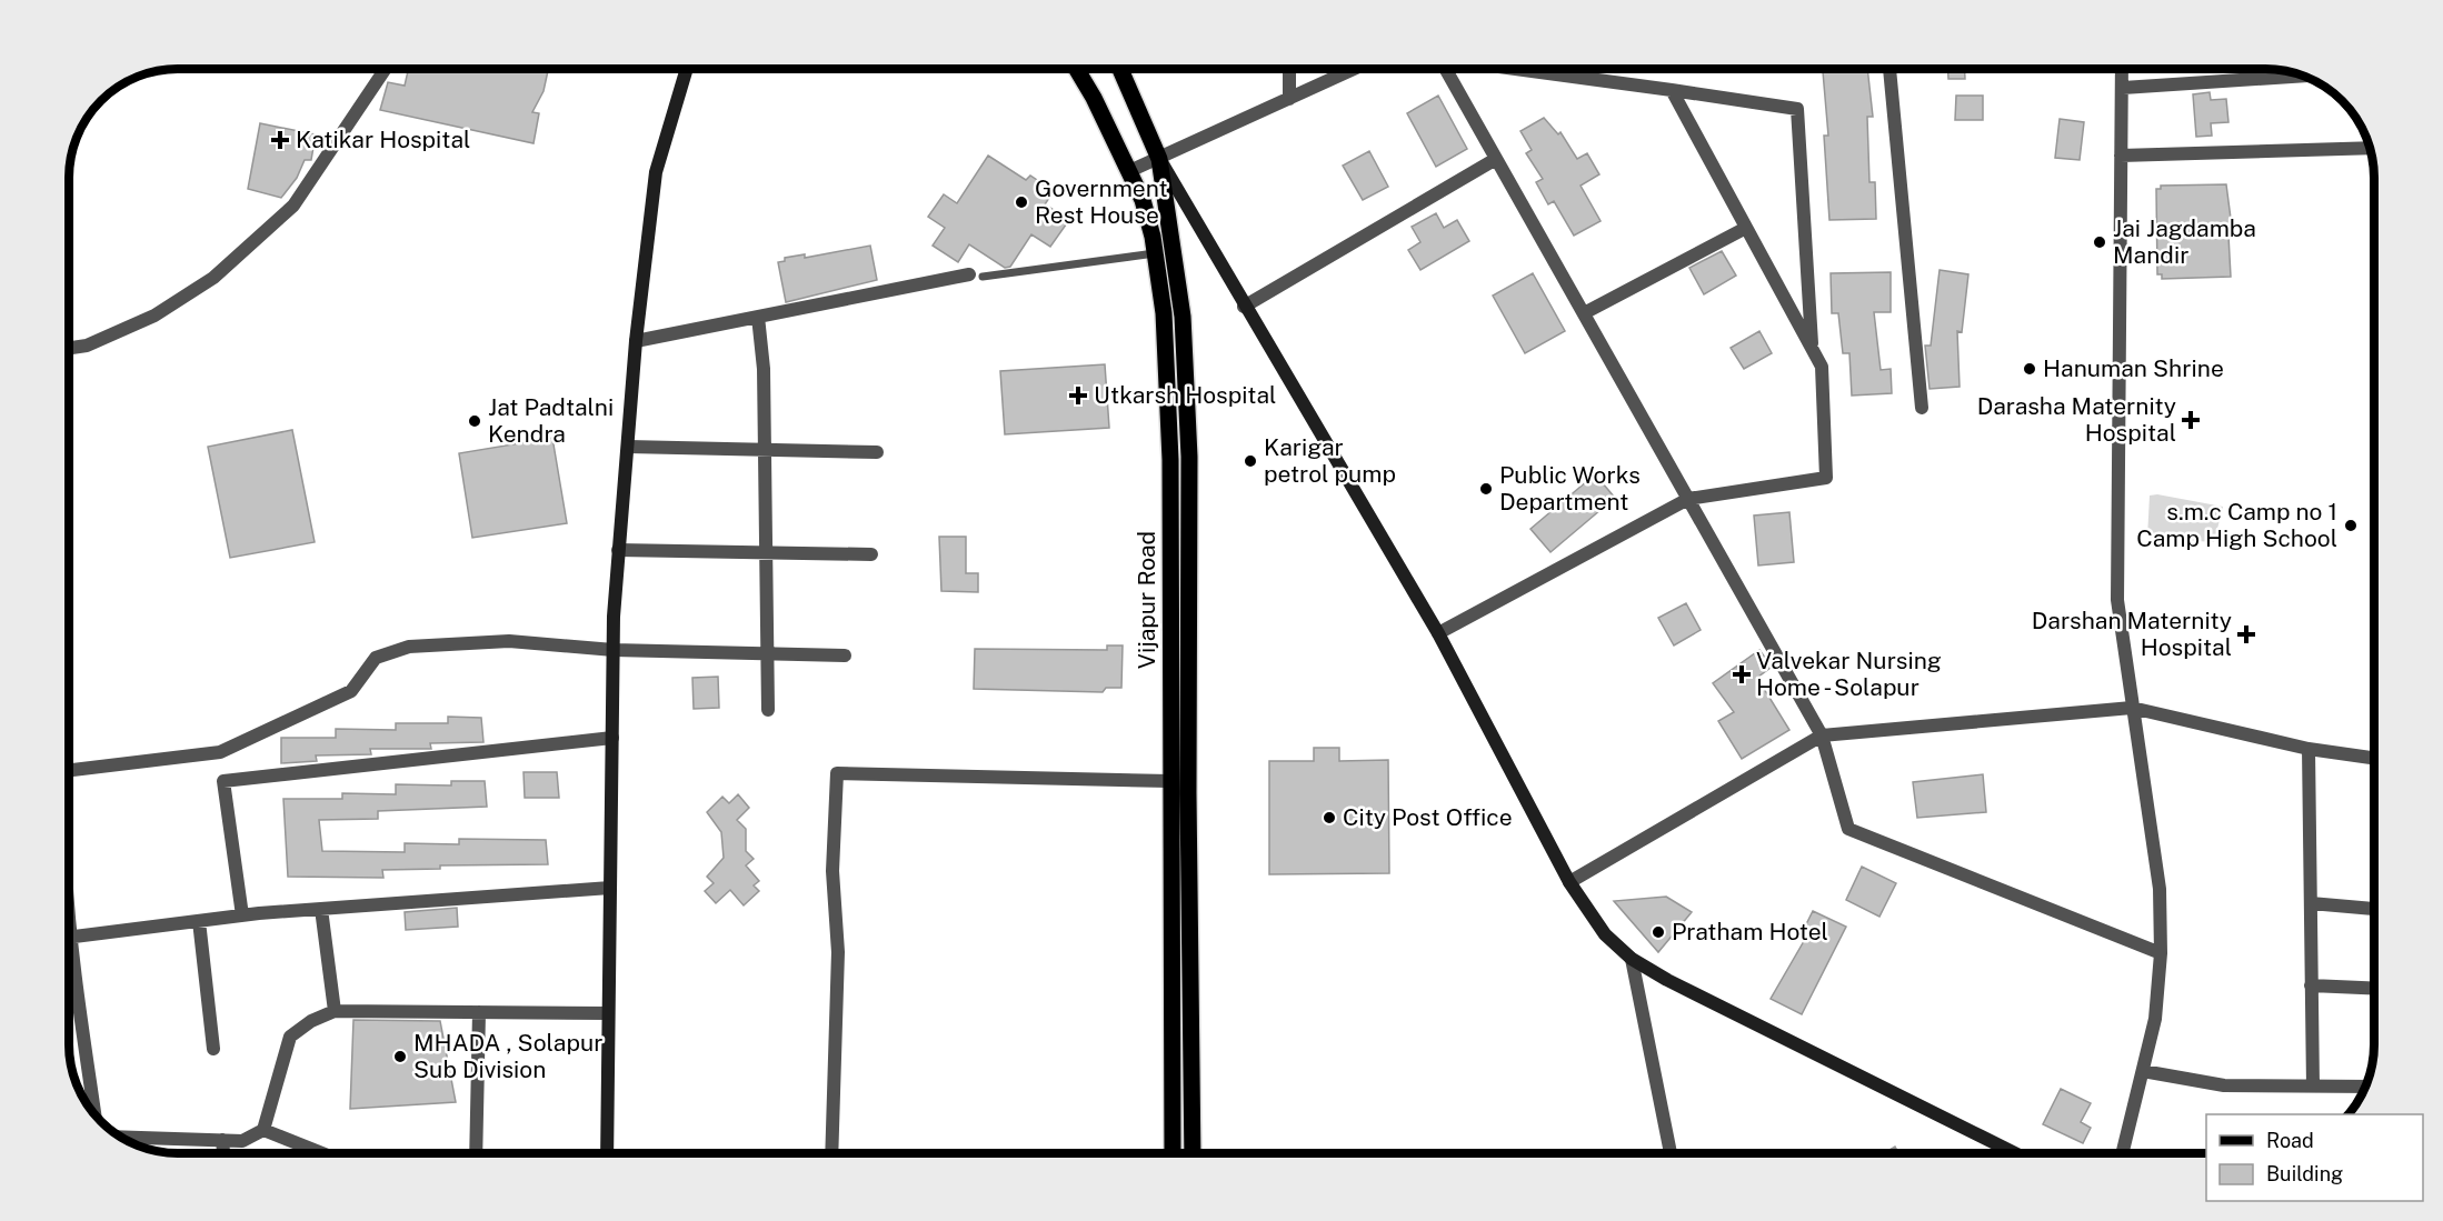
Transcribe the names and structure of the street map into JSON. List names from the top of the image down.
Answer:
{
  "streets": {
    "main road": ["Vijapur Road"]
  },
  "places": {
    "health": [
      "Katikar Hospital",
      "Utkarsh Hospital",
      "Darasha Maternity Hospital",
      "Darshan Maternity Hospital",
      "Valvekar Nursing Home - Solapur"
    ],
    "other": [
      "Government Rest House",
      "Jai Jagdamba Mandir",
      "Hanuman Shrine",
      "Jat Padtalni Kendra",
      "Karigar petrol pump",
      "Public Works Department",
      "s.m.c Camp no 1 Camp High School",
      "City Post Office",
      "Pratham Hotel",
      "MHADA , Solapur Sub Division"
    ]
  },
  "legend": ["Road", "Building"]
}
